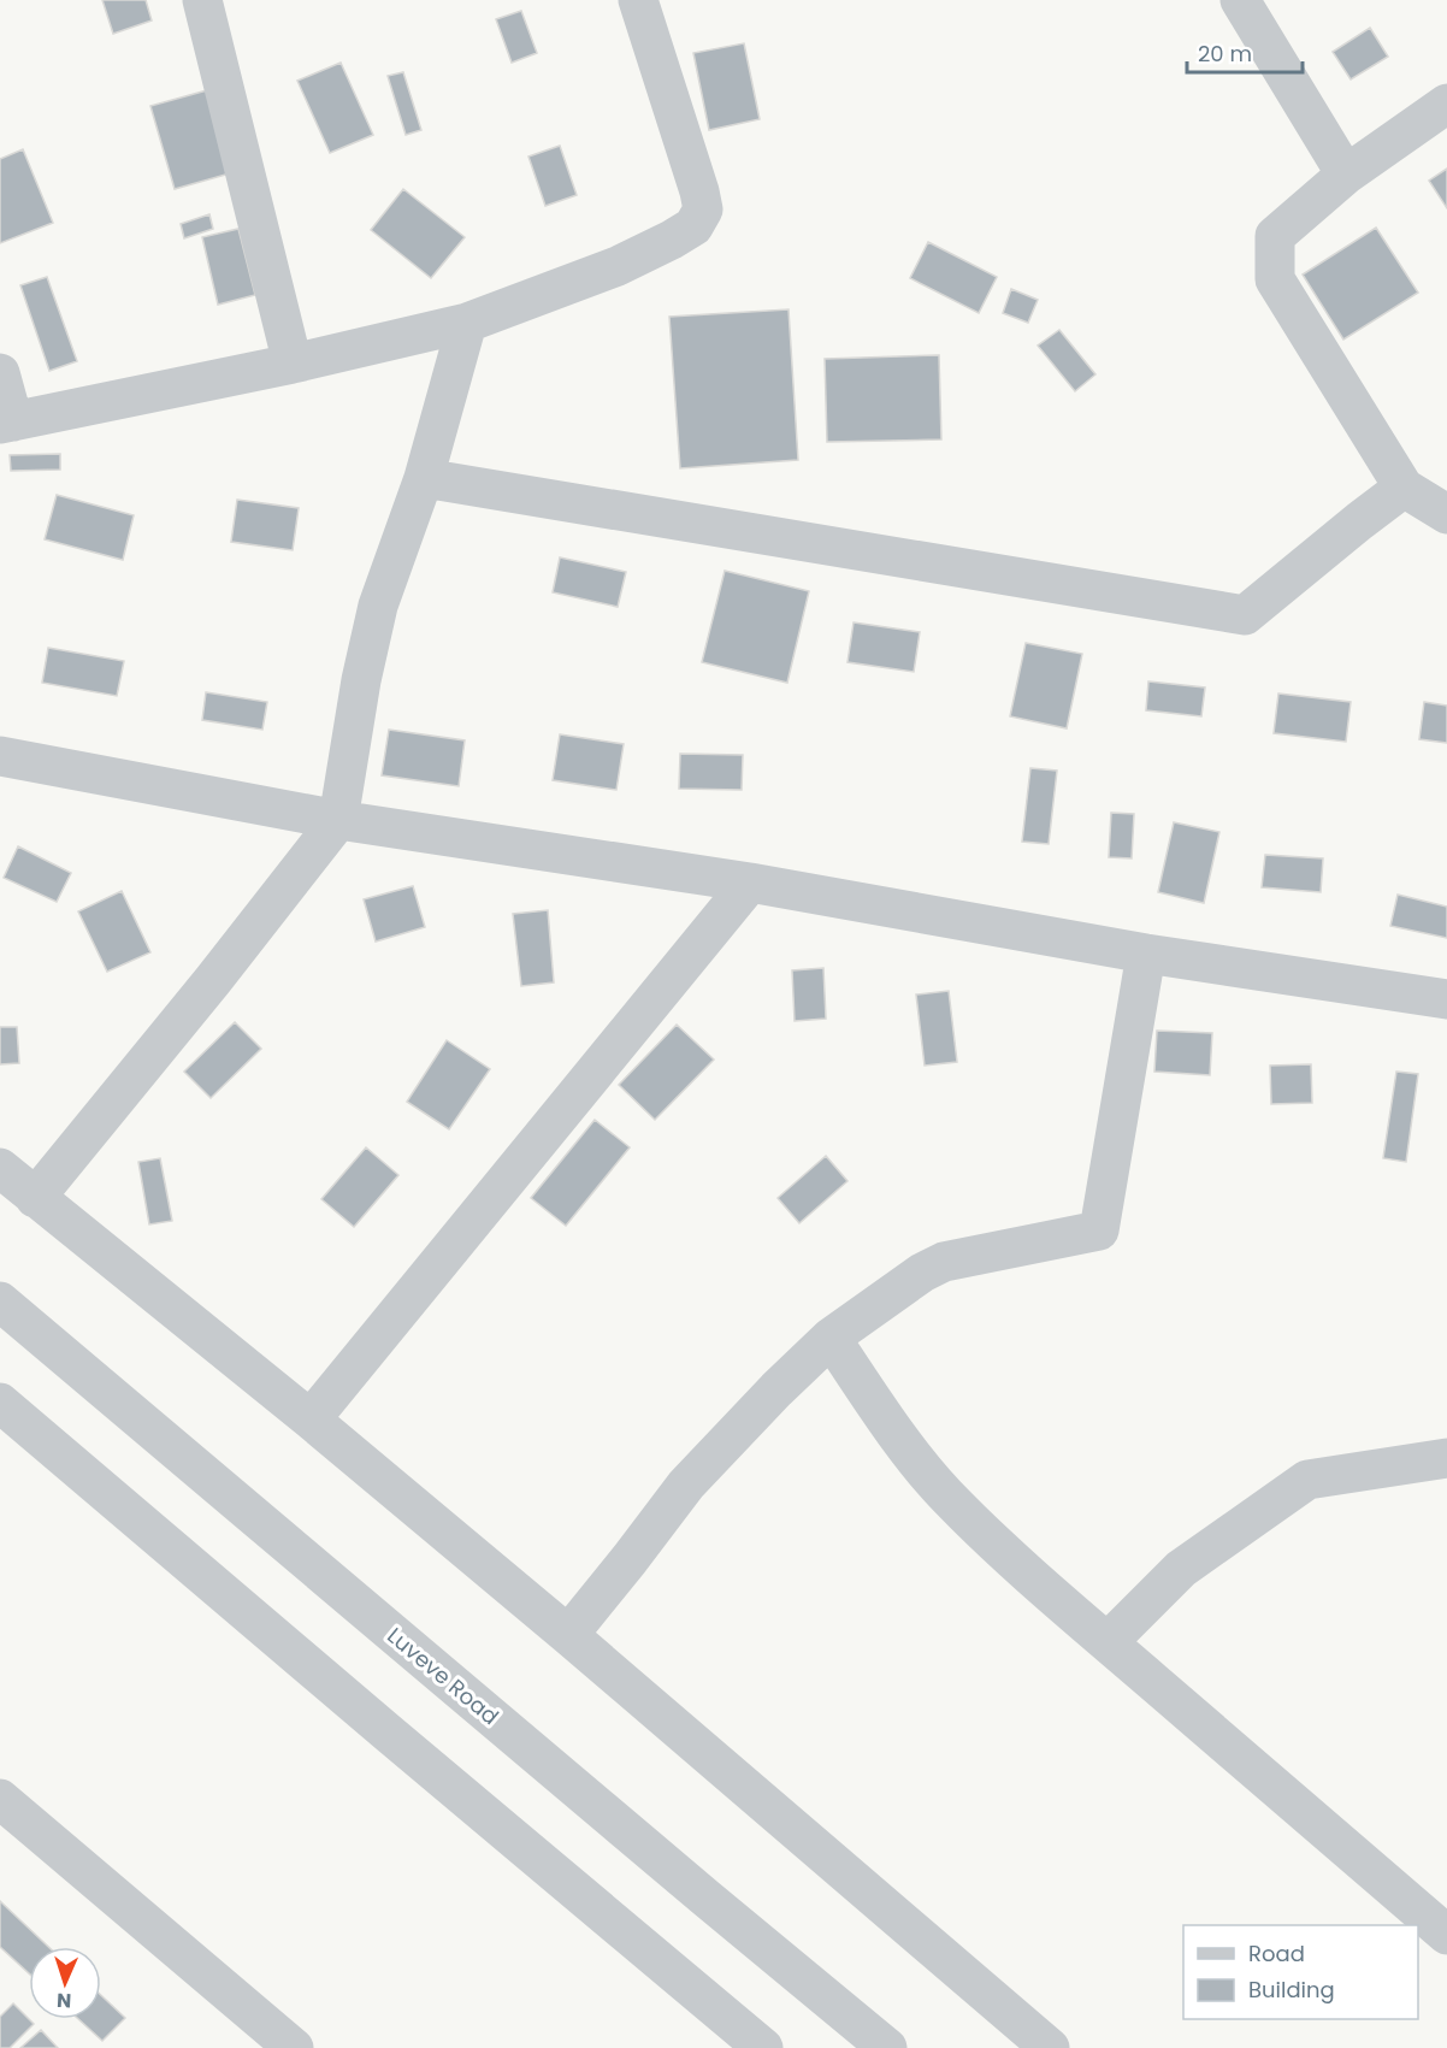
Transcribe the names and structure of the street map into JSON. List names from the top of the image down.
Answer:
{
  "streets": {
    "street": ["Luveve Road"]
  },
  "legend": ["Road", "Building"],
  "scale_bar": "20 m",
  "north": "bottom"
}
